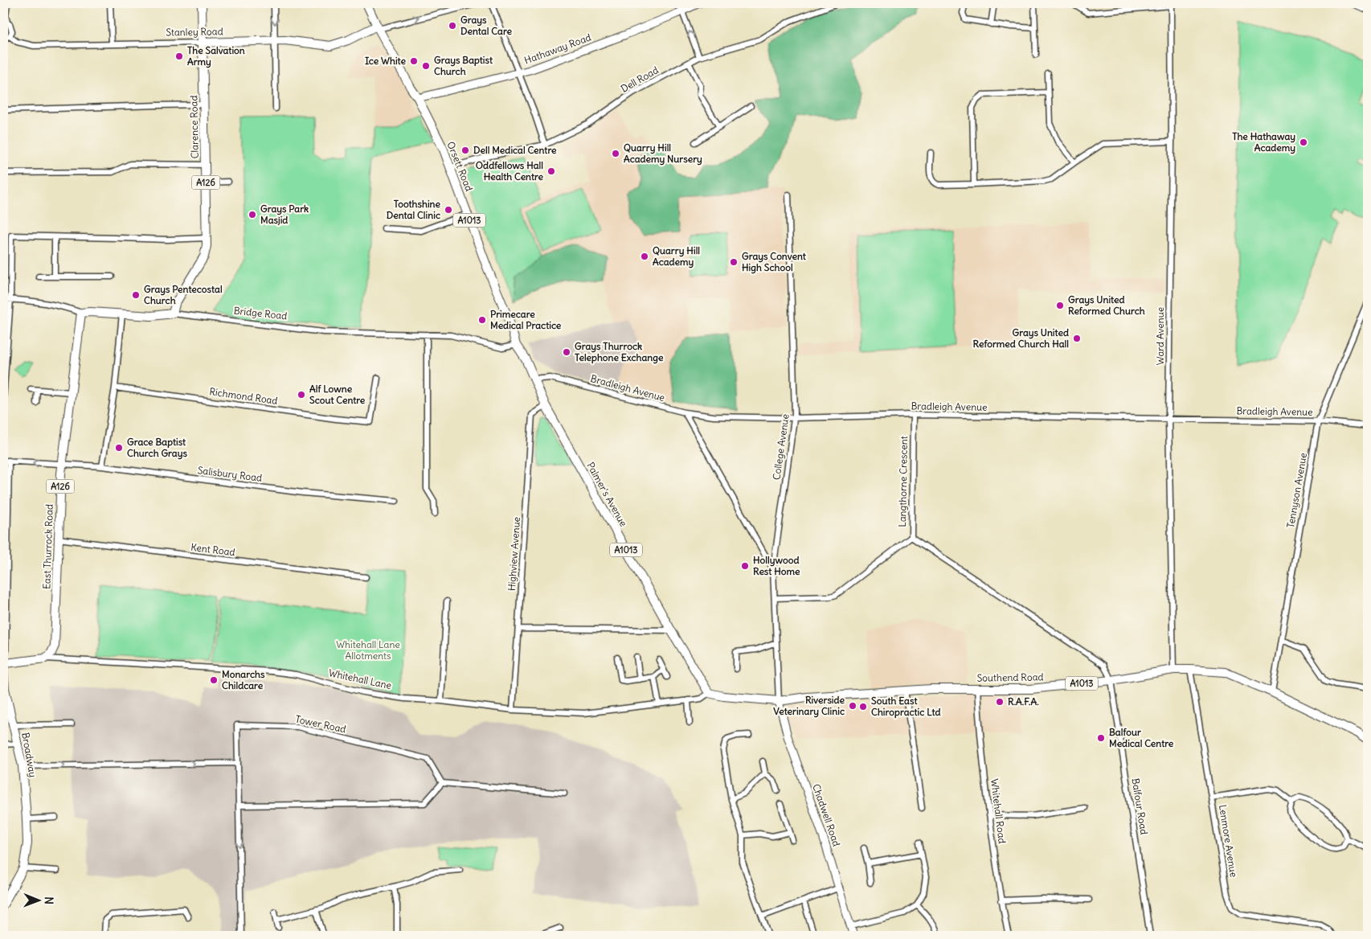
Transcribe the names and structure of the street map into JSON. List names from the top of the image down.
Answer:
{
  "streets": {
    "main road": [
      "Stanley Road",
      "Clarence Road",
      "Orsett Road",
      "A126",
      "A1013",
      "Bridge Road",
      "Palmer's Avenue",
      "East Thurrock Road",
      "Southend Road",
      "Whitehall Lane",
      "Broadway"
    ],
    "street": [
      "Hathaway Road",
      "Dell Road",
      "Ward Avenue",
      "Bradleigh Avenue",
      "Richmond Road",
      "College Avenue",
      "Salisbury Road",
      "Langthorne Crescent",
      "Tennyson Avenue",
      "Kent Road",
      "Highview Avenue",
      "Tower Road",
      "Balfour Road",
      "Whitehall Road",
      "Chadwell Road",
      "Lenmore Avenue"
    ]
  },
  "crossings": [
    ["Stanley Road", "Clarence Road"],
    ["Stanley Road", "Orsett Road"],
    ["Hathaway Road", "Orsett Road"],
    ["Dell Road", "Orsett Road"],
    ["Clarence Road", "Bridge Road"],
    ["Orsett Road", "Bridge Road"],
    ["Orsett Road", "Palmer's Avenue"],
    ["Bridge Road", "Palmer's Avenue"],
    ["Bridge Road", "East Thurrock Road"],
    ["Ward Avenue", "Bradleigh Avenue"],
    ["Ward Avenue", "Southend Road"],
    ["Bradleigh Avenue", "College Avenue"],
    ["Bradleigh Avenue", "Langthorne Crescent"],
    ["Bradleigh Avenue", "Tennyson Avenue"],
    ["Bradleigh Avenue", "Palmer's Avenue"],
    ["College Avenue", "Langthorne Crescent"],
    ["College Avenue", "Southend Road"],
    ["College Avenue", "Chadwell Road"],
    ["Salisbury Road", "East Thurrock Road"],
    ["Tennyson Avenue", "Southend Road"],
    ["Palmer's Avenue", "Highview Avenue"],
    ["Palmer's Avenue", "Southend Road"],
    ["Palmer's Avenue", "Whitehall Lane"],
    ["East Thurrock Road", "Kent Road"],
    ["East Thurrock Road", "Whitehall Lane"],
    ["Highview Avenue", "Whitehall Lane"],
    ["Southend Road", "Whitehall Lane"],
    ["Southend Road", "Balfour Road"],
    ["Southend Road", "Whitehall Road"],
    ["Southend Road", "Chadwell Road"],
    ["Southend Road", "Lenmore Avenue"],
    ["Whitehall Lane", "Broadway"]
  ],
  "parks": ["Whitehall Lane Allotments"],
  "places": [
    "Grays Dental Care",
    "The Salvation Army",
    "Ice White",
    "Grays Baptist Church",
    "The Hathaway Academy",
    "Dell Medical Centre",
    "Quarry Hill Academy Nursery",
    "Oddfellows Hall Health Centre",
    "Toothshine Dental Clinic",
    "Grays Park Masjid",
    "Quarry Hill Academy",
    "Grays Convent High School",
    "Grays Pentecostal Church",
    "Grays United Reformed Church",
    "Primecare Medical Practice",
    "Grays United Reformed Church Hall",
    "Grays Thurrock Telephone Exchange",
    "Alf Lowne Scout Centre",
    "Grace Baptist Church Grays",
    "Hollywood Rest Home",
    "Monarchs Childcare",
    "R.A.F.A.",
    "Riverside Veterinary Clinic",
    "South East Chiropractic Ltd",
    "Balfour Medical Centre"
  ],
  "north": "right"
}
